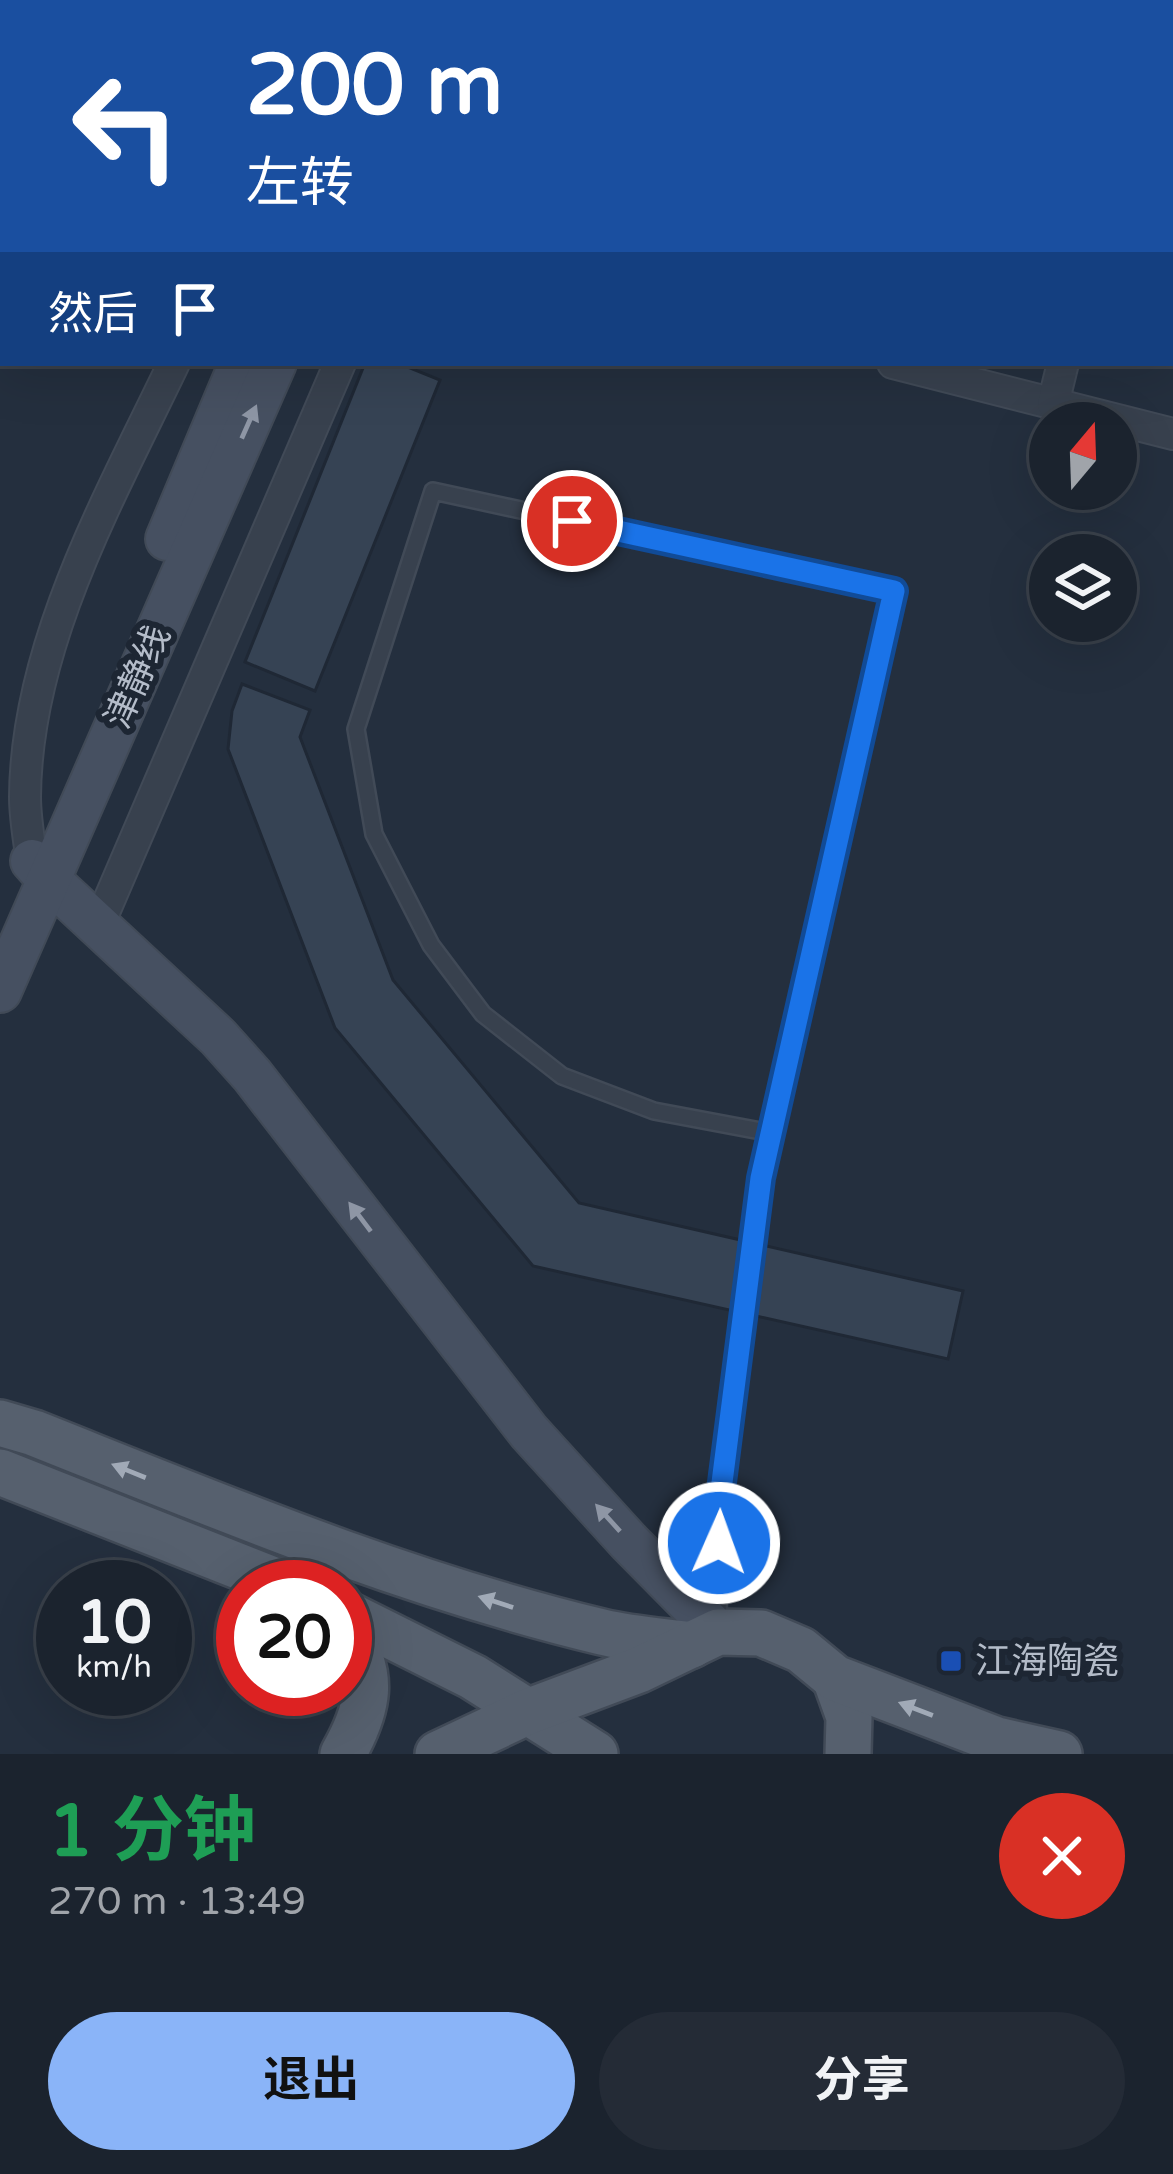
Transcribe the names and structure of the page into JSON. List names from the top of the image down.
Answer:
{
  "streets": {
    "main road": ["津静线"]
  },
  "places": {
    "transit": ["江海陶瓷"]
  },
  "north": "top",
  "page": {
    "turn": ["200 m", "左转"],
    "then": "然后",
    "speed": "10 km/h",
    "limit": "20",
    "heading": ["1 分钟", "270 m · 13:49"],
    "buttons": ["退出", "分享"]
  }
}
